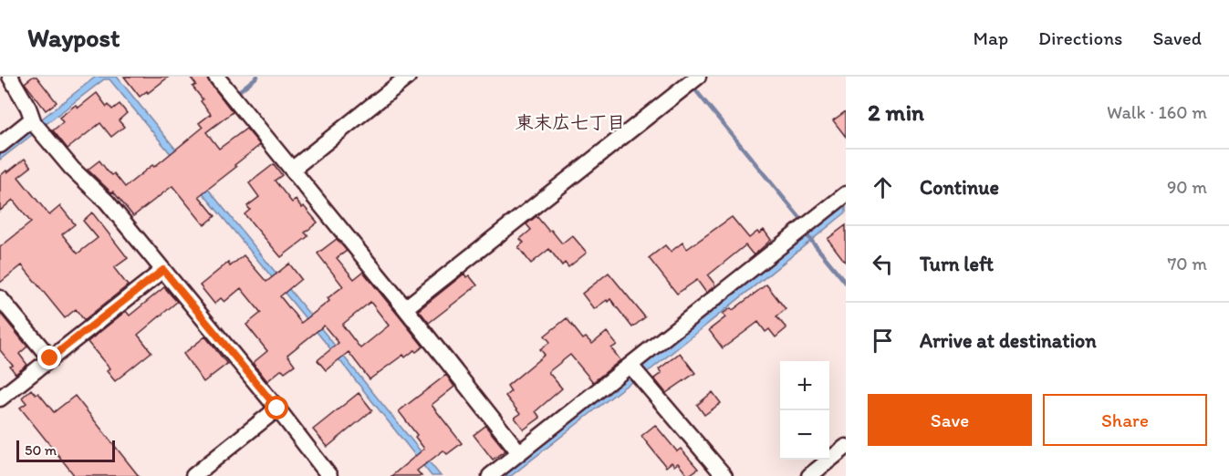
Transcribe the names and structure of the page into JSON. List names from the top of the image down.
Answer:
{
  "districts": ["東末広七丁目"],
  "scale_bar": "50 m",
  "page": {
    "header": "Waypost",
    "nav": ["Map", "Directions", "Saved"],
    "heading": ["2 min", "Walk · 160 m"],
    "list": [
      ["Continue", "90 m"],
      ["Turn left", "70 m"],
      "Arrive at destination"
    ],
    "map_buttons": ["+", "−"],
    "buttons": ["Save", "Share"],
    "scale": "50 m"
  }
}
